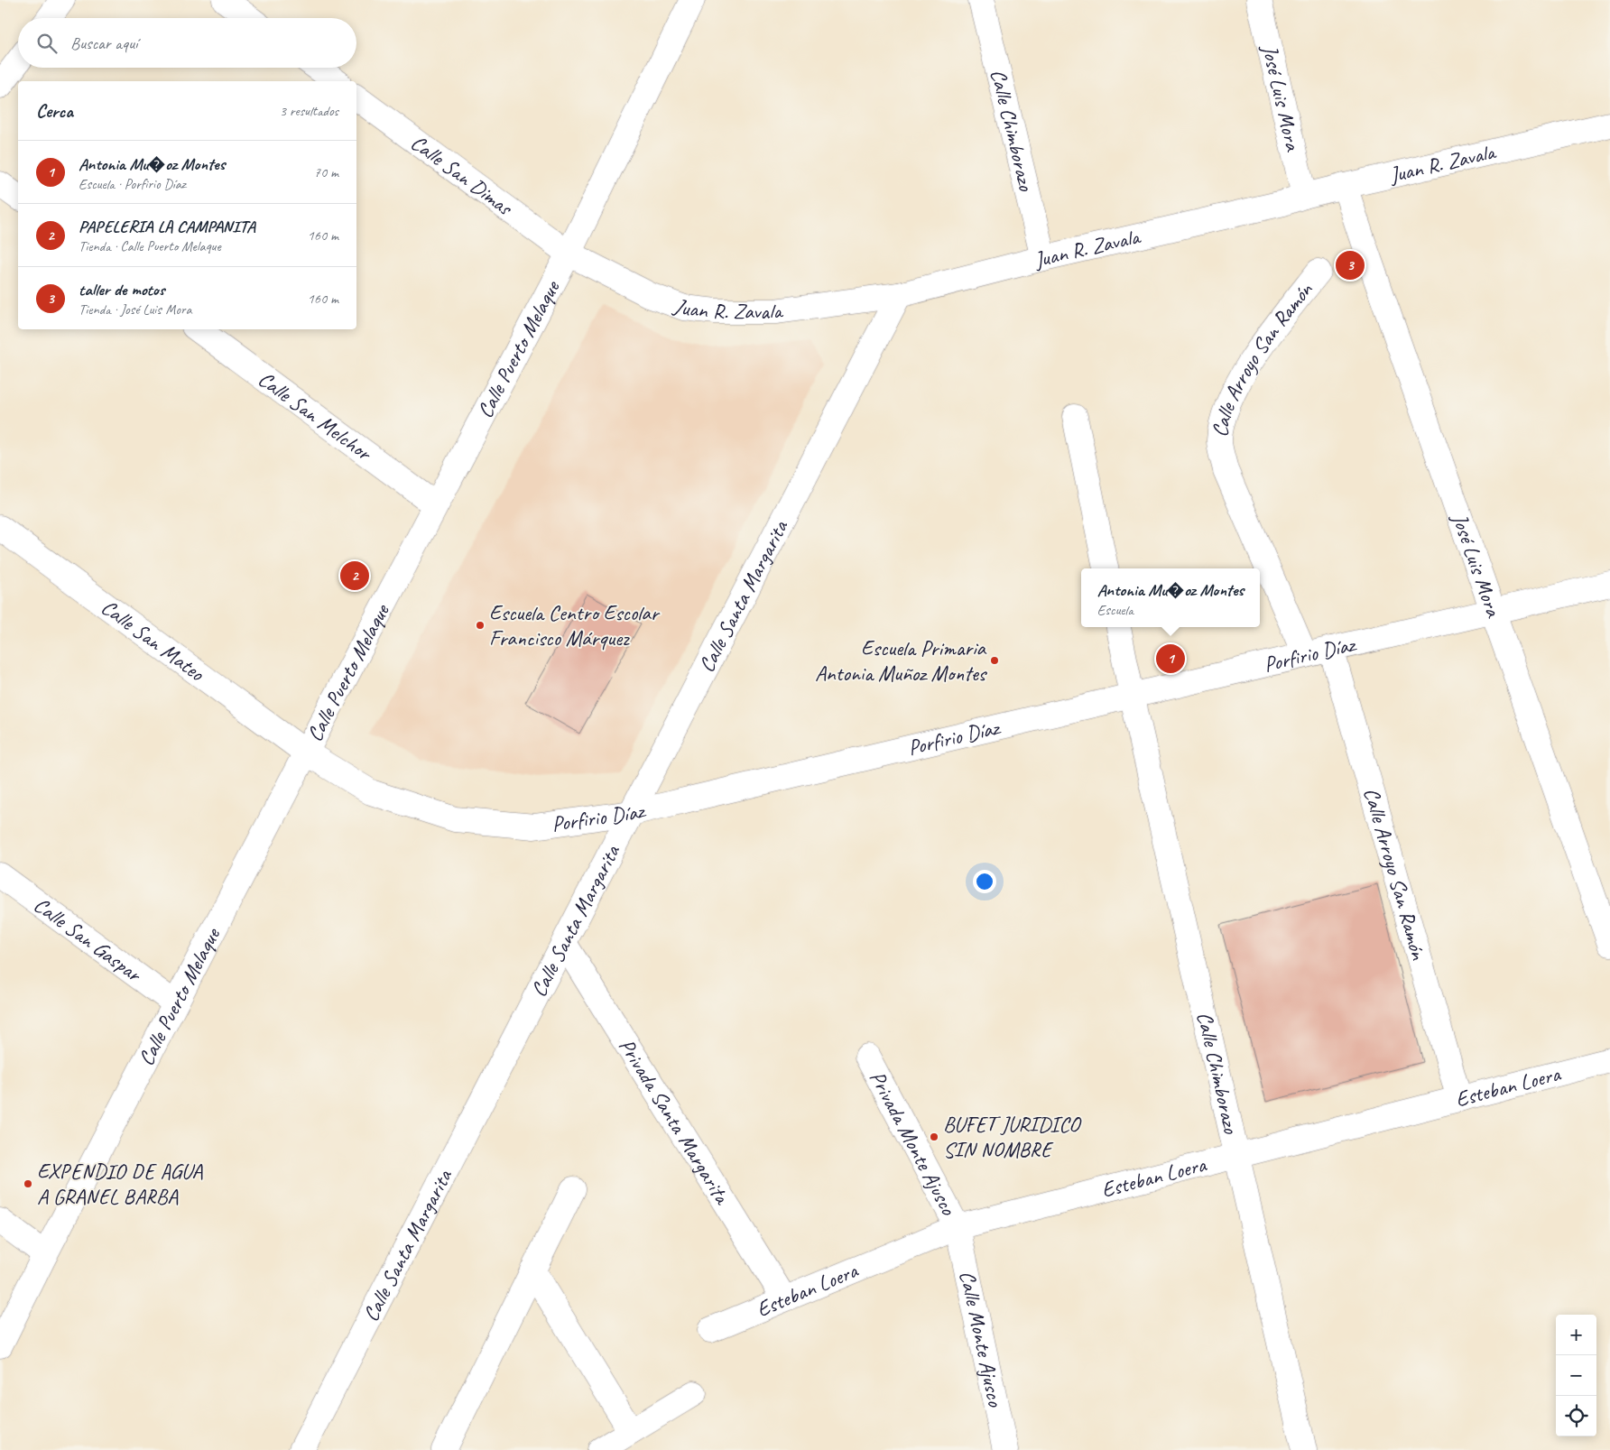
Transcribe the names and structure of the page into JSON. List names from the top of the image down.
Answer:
{
  "streets": {
    "street": [
      "José Luis Mora",
      "Calle Chimborazo",
      "Juan R. Zavala",
      "Calle San Dimas",
      "Calle Puerto Melaque",
      "Calle Arroyo San Ramón",
      "Calle San Melchor",
      "Calle Santa Margarita",
      "Calle San Mateo",
      "Porfirio Díaz",
      "Calle San Gaspar",
      "Esteban Loera",
      "Privada Santa Margarita",
      "Privada Monte Ajusco",
      "Calle Monte Ajusco"
    ]
  },
  "crossings": [
    ["José Luis Mora", "Juan R. Zavala"],
    ["José Luis Mora", "Porfirio Díaz"],
    ["Calle Chimborazo", "Juan R. Zavala"],
    ["Calle Chimborazo", "Porfirio Díaz"],
    ["Calle Chimborazo", "Esteban Loera"],
    ["Juan R. Zavala", "Calle San Dimas"],
    ["Juan R. Zavala", "Calle Puerto Melaque"],
    ["Juan R. Zavala", "Calle Santa Margarita"],
    ["Calle San Dimas", "Calle Puerto Melaque"],
    ["Calle Puerto Melaque", "Calle San Melchor"],
    ["Calle Puerto Melaque", "Calle San Mateo"],
    ["Calle Puerto Melaque", "Porfirio Díaz"],
    ["Calle Puerto Melaque", "Calle San Gaspar"],
    ["Calle Arroyo San Ramón", "Porfirio Díaz"],
    ["Calle Arroyo San Ramón", "Esteban Loera"],
    ["Calle Santa Margarita", "Porfirio Díaz"],
    ["Calle Santa Margarita", "Privada Santa Margarita"],
    ["Calle San Mateo", "Porfirio Díaz"],
    ["Esteban Loera", "Privada Santa Margarita"],
    ["Esteban Loera", "Privada Monte Ajusco"],
    ["Esteban Loera", "Calle Monte Ajusco"],
    ["Privada Monte Ajusco", "Calle Monte Ajusco"]
  ],
  "places": [
    "Escuela Centro Escolar Francisco Márquez",
    "Escuela Primaria Antonia Muñoz Montes",
    "BUFET JURIDICO SIN NOMBRE",
    "EXPENDIO DE AGUA A GRANEL BARBA"
  ],
  "page": {
    "search": "Buscar aquí",
    "heading": ["Cerca", "3 resultados"],
    "list": [
      {
        "mark": "1",
        "name": "Antonia Mu�oz Montes",
        "note": "Escuela · Porfirio Díaz",
        "value": "70 m"
      },
      {
        "mark": "2",
        "name": "PAPELERIA LA CAMPANITA",
        "note": "Tienda · Calle Puerto Melaque",
        "value": "160 m"
      },
      {
        "mark": "3",
        "name": "taller de motos",
        "note": "Tienda · José Luis Mora",
        "value": "160 m"
      }
    ],
    "pins": ["3", "2", "1"],
    "popup": ["Antonia Mu�oz Montes", "Escuela"],
    "map_buttons": ["+", "−"]
  }
}
